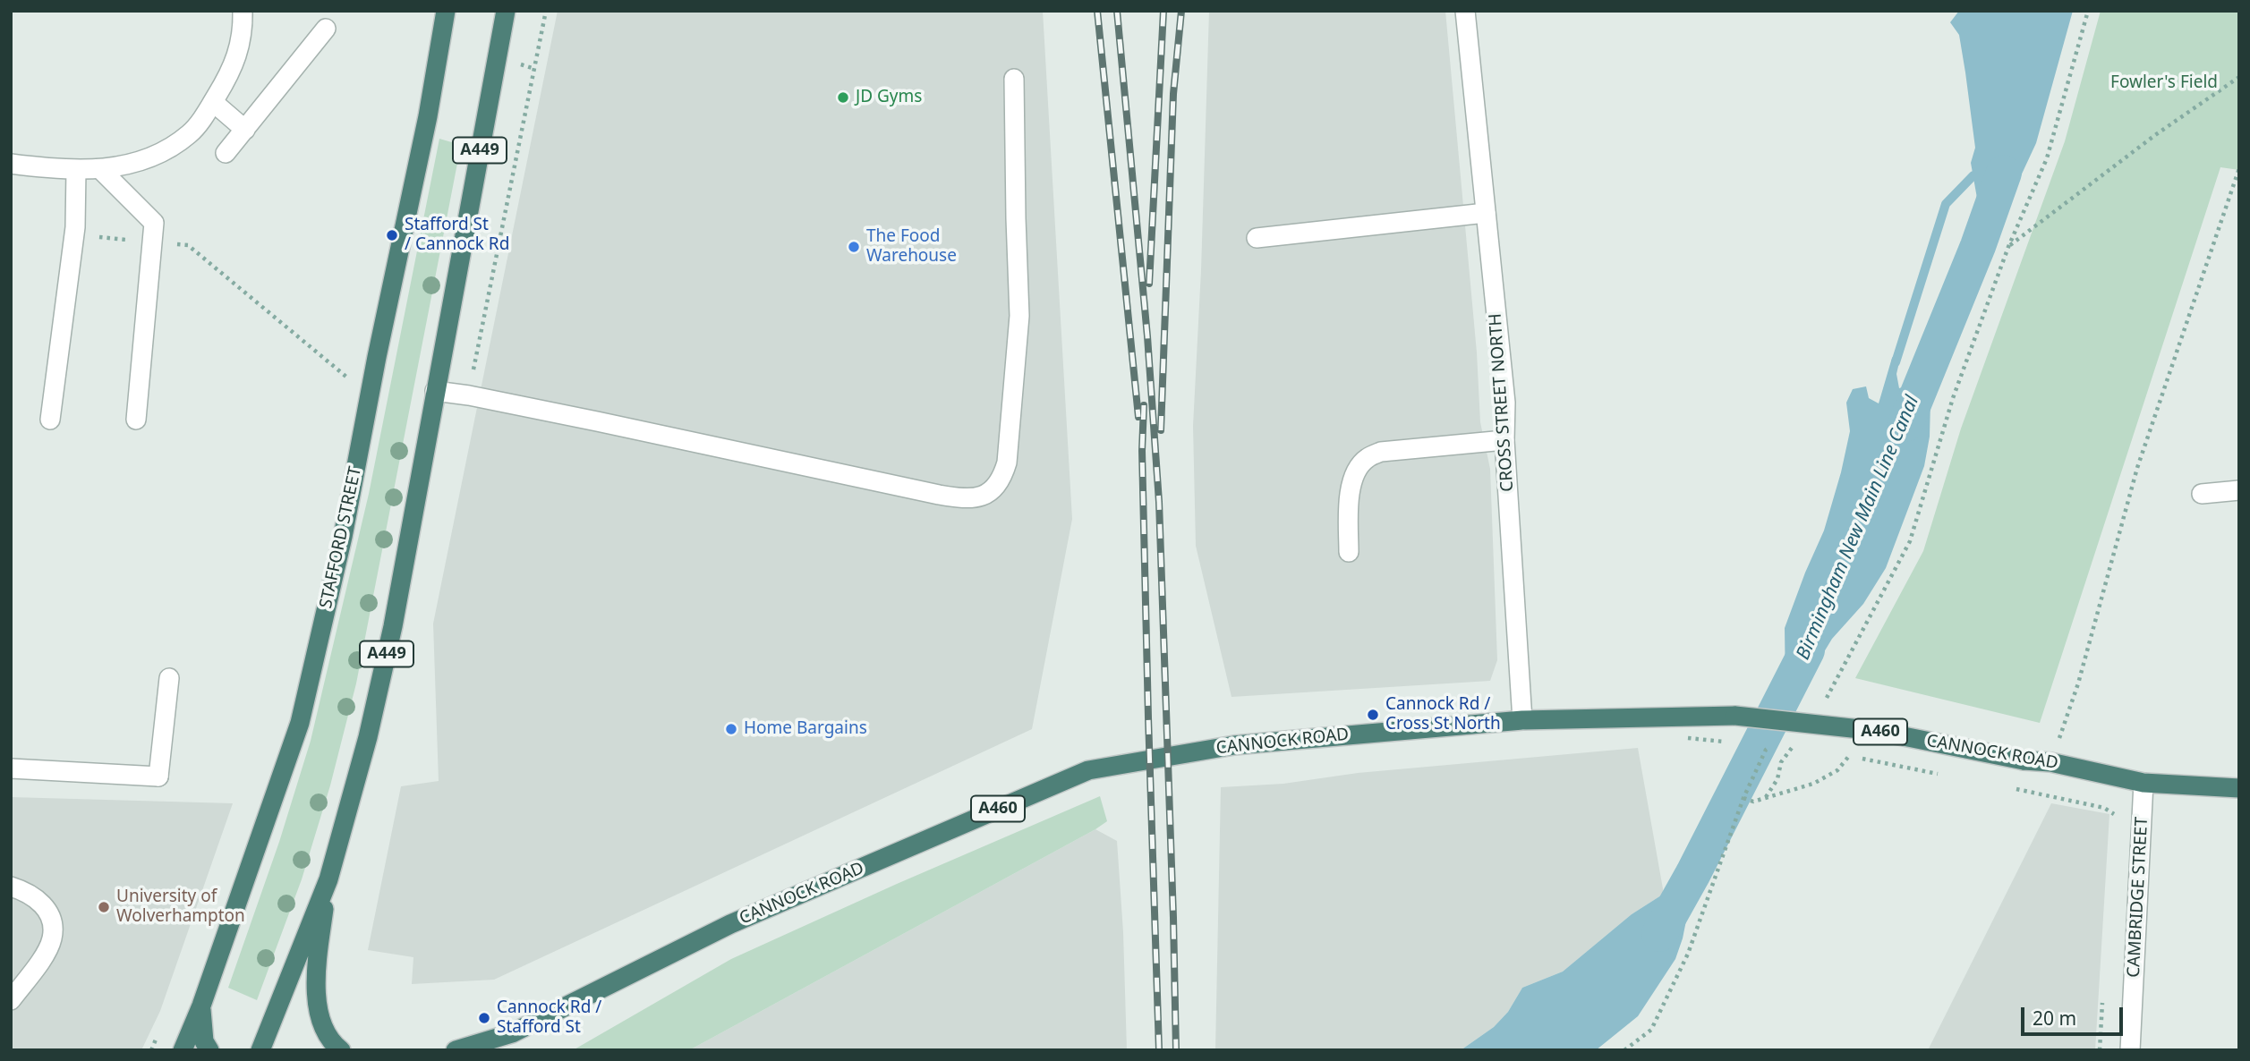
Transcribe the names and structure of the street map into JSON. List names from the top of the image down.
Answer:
{
  "streets": {
    "highway": [
      "A449",
      "STAFFORD STREET",
      "A460",
      "CANNOCK ROAD"
    ],
    "street": ["CROSS STREET NORTH", "CAMBRIDGE STREET"]
  },
  "crossings": [
    ["CROSS STREET NORTH", "CANNOCK ROAD"],
    ["A460", "CANNOCK ROAD"],
    ["CANNOCK ROAD", "CAMBRIDGE STREET"]
  ],
  "water": ["Birmingham New Main Line Canal"],
  "parks": ["Fowler's Field"],
  "places": [
    "JD Gyms",
    "Stafford St / Cannock Rd",
    "The Food Warehouse",
    "Cannock Rd / Cross St North",
    "Home Bargains",
    "University of Wolverhampton",
    "Cannock Rd / Stafford St"
  ],
  "scale_bar": "20 m"
}
